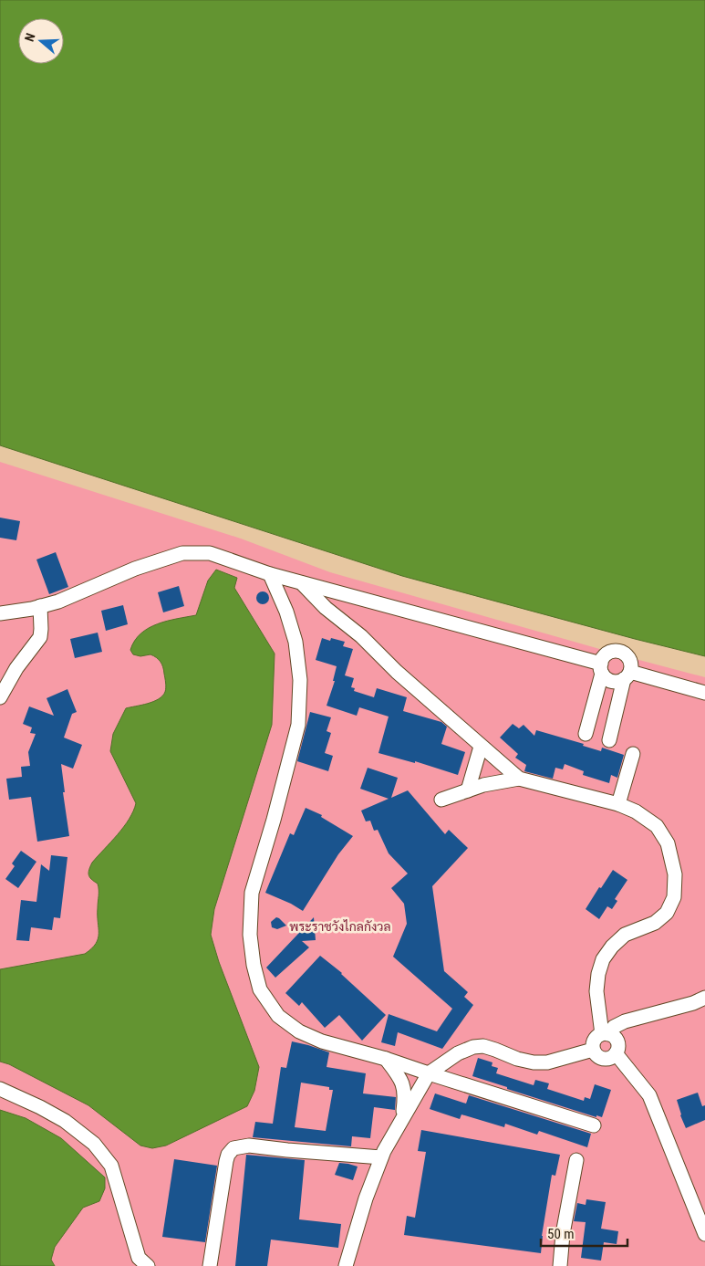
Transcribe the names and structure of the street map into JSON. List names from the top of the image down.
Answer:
{
  "parks": ["พระราชวังไกลกังวล"],
  "scale_bar": "50 m",
  "north": "left"
}
